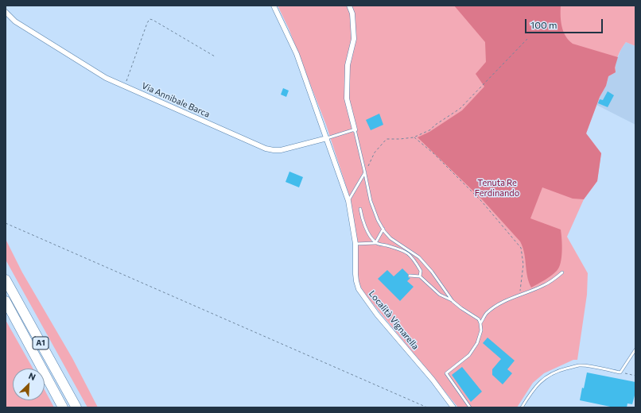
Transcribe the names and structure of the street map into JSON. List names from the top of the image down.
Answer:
{
  "streets": {
    "highway": ["A1"],
    "street": ["Via Annibale Barca", "Località Vignarella"]
  },
  "crossings": [
    ["Via Annibale Barca", "Località Vignarella"]
  ],
  "parks": ["Tenuta Re Ferdinando"],
  "scale_bar": "100 m",
  "north": "top right"
}
